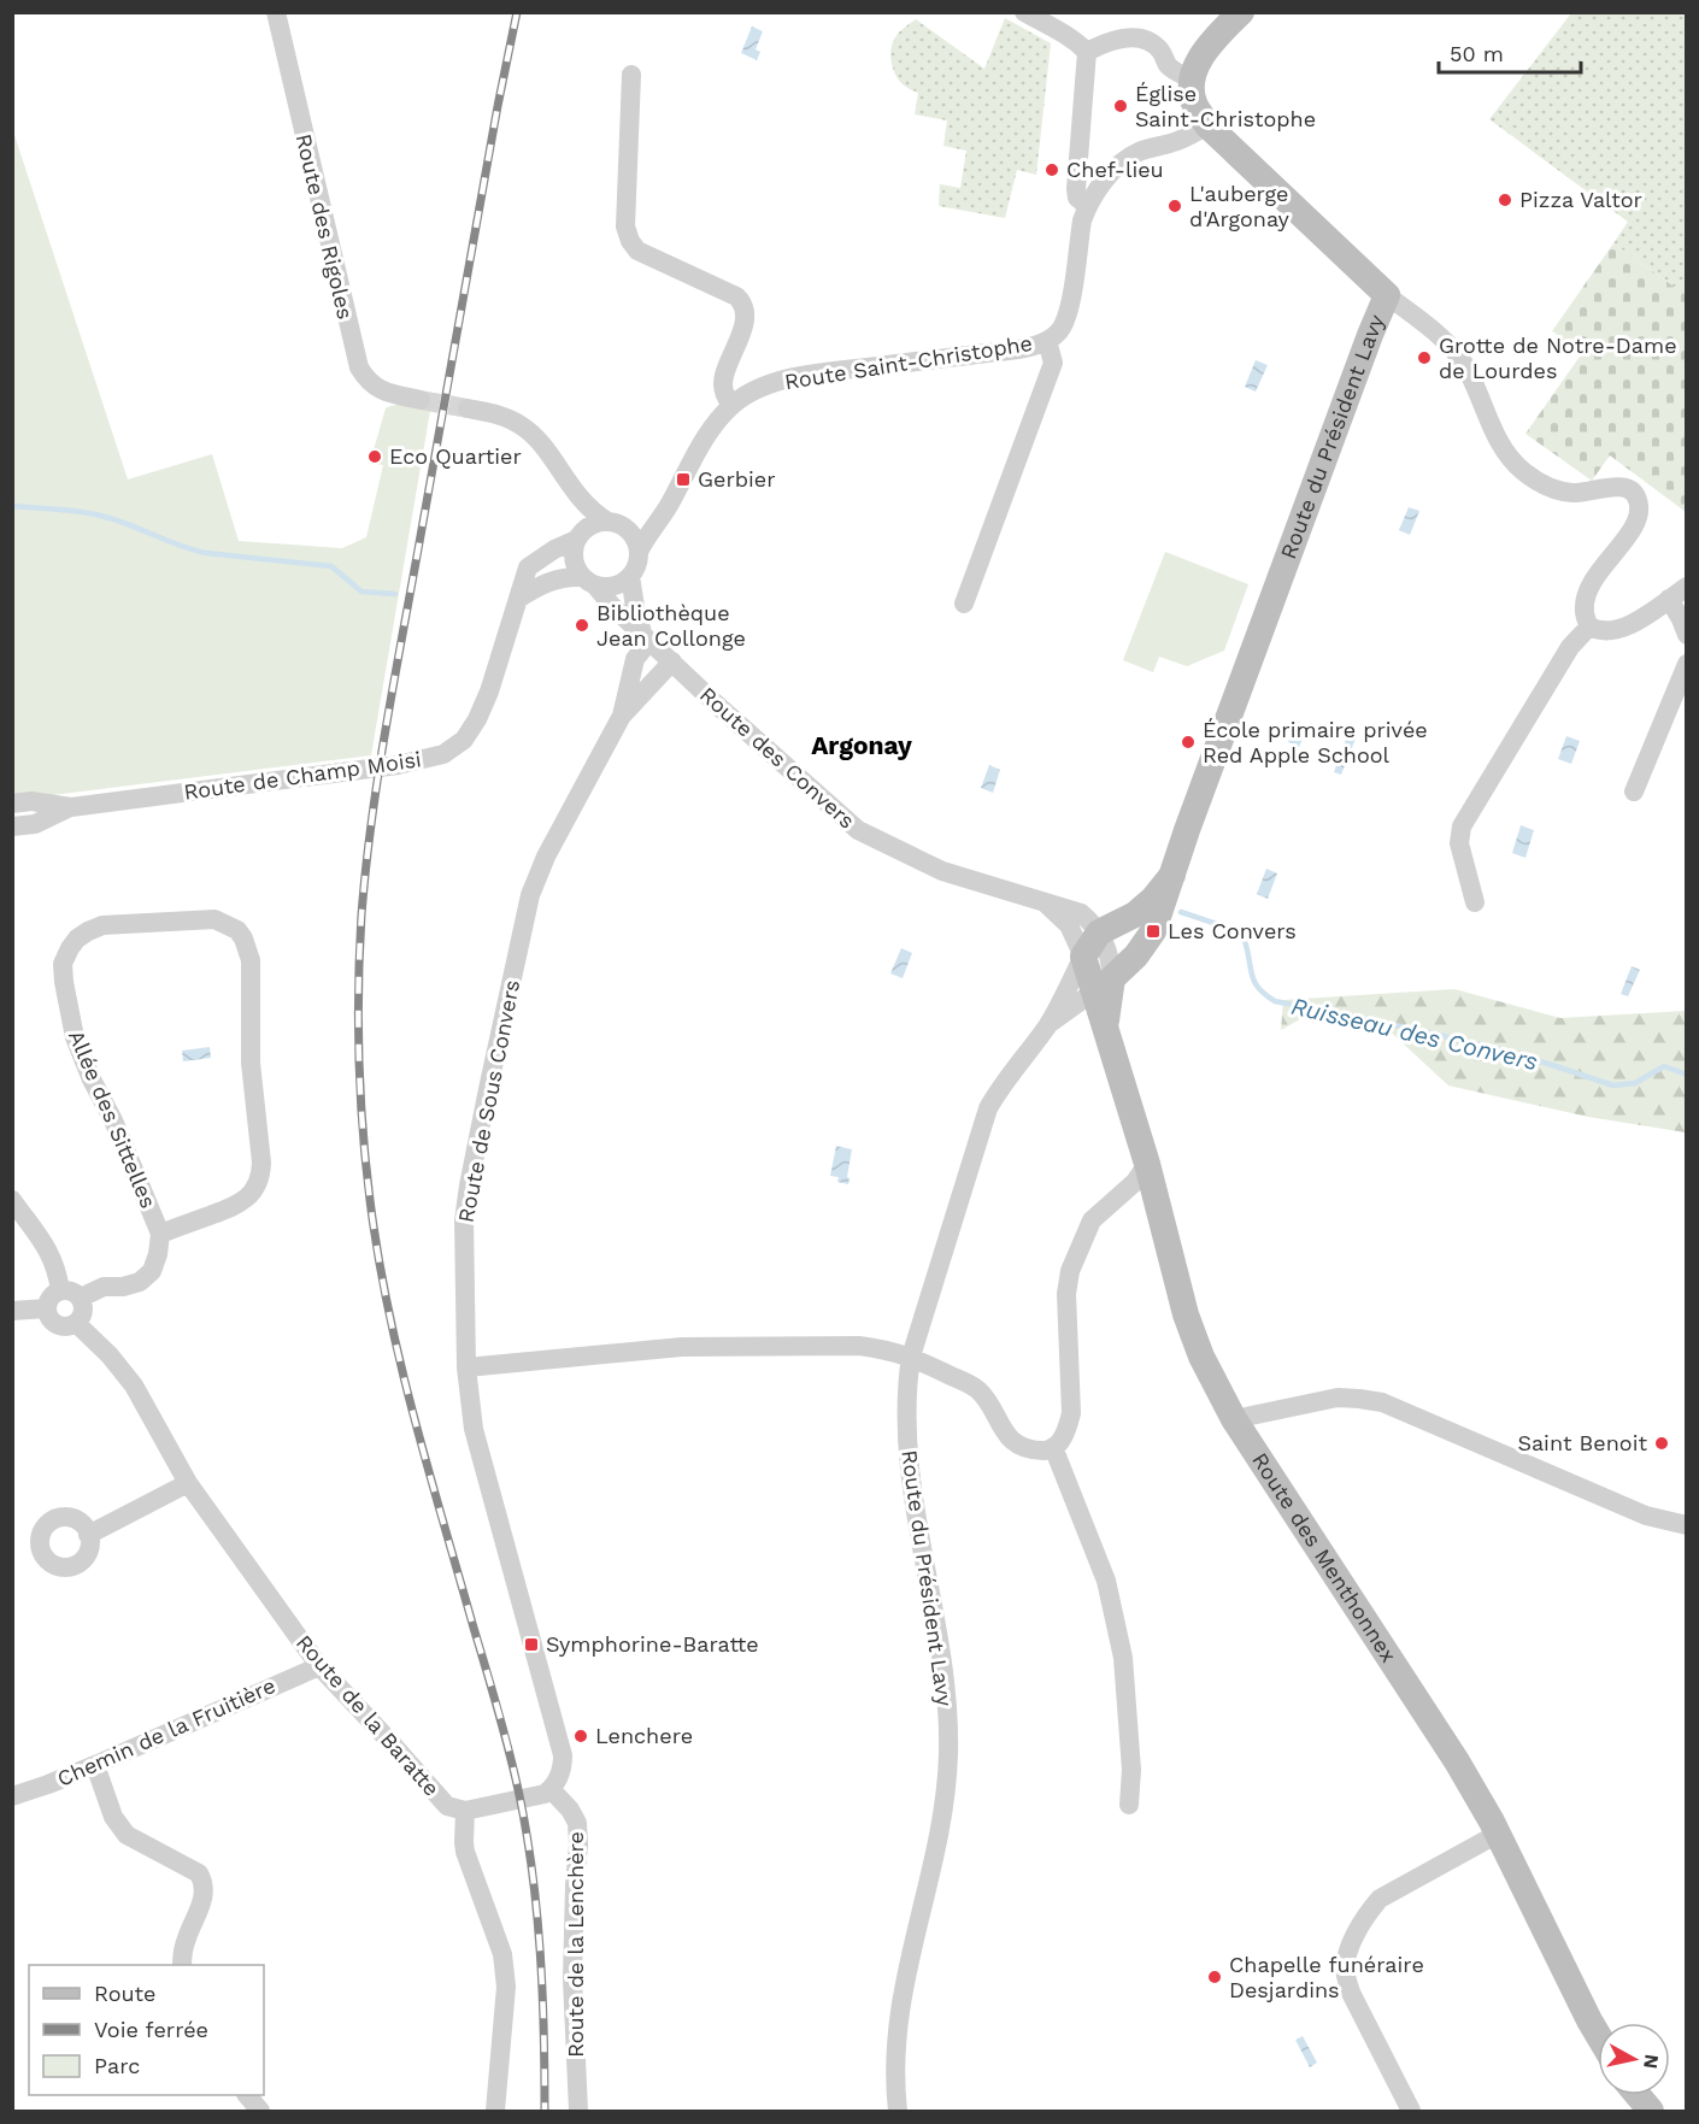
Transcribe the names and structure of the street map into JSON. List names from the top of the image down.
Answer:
{
  "streets": {
    "street": [
      "Route des Rigoles",
      "Route Saint-Christophe",
      "Route du Président Lavy",
      "Route des Convers",
      "Route de Champ Moisi",
      "Route de Sous Convers",
      "Allée des Sittelles",
      "Route des Menthonnex",
      "Route de la Baratte",
      "Chemin de la Fruitière",
      "Route de la Lenchère"
    ]
  },
  "crossings": [
    ["Route Saint-Christophe", "Route du Président Lavy"],
    ["Route Saint-Christophe", "Route des Convers"],
    ["Route Saint-Christophe", "Route de Champ Moisi"],
    ["Route du Président Lavy", "Route des Convers"],
    ["Route du Président Lavy", "Route des Menthonnex"],
    ["Route des Convers", "Route de Champ Moisi"],
    ["Route des Convers", "Route de Sous Convers"],
    ["Route des Convers", "Route des Menthonnex"],
    ["Allée des Sittelles", "Route de la Baratte"],
    ["Route de la Baratte", "Chemin de la Fruitière"]
  ],
  "districts": ["Argonay"],
  "water": ["Ruisseau des Convers"],
  "places": {
    "other": [
      "Église Saint-Christophe",
      "Chef-lieu",
      "Pizza Valtor",
      "L'auberge d'Argonay",
      "Grotte de Notre-Dame de Lourdes",
      "Eco Quartier",
      "Bibliothèque Jean Collonge",
      "École primaire privée Red Apple School",
      "Saint Benoit",
      "Lenchere",
      "Chapelle funéraire Desjardins"
    ],
    "transit": ["Gerbier", "Les Convers", "Symphorine-Baratte"]
  },
  "legend": ["Route", "Voie ferrée", "Parc"],
  "scale_bar": "50 m",
  "north": "right"
}
